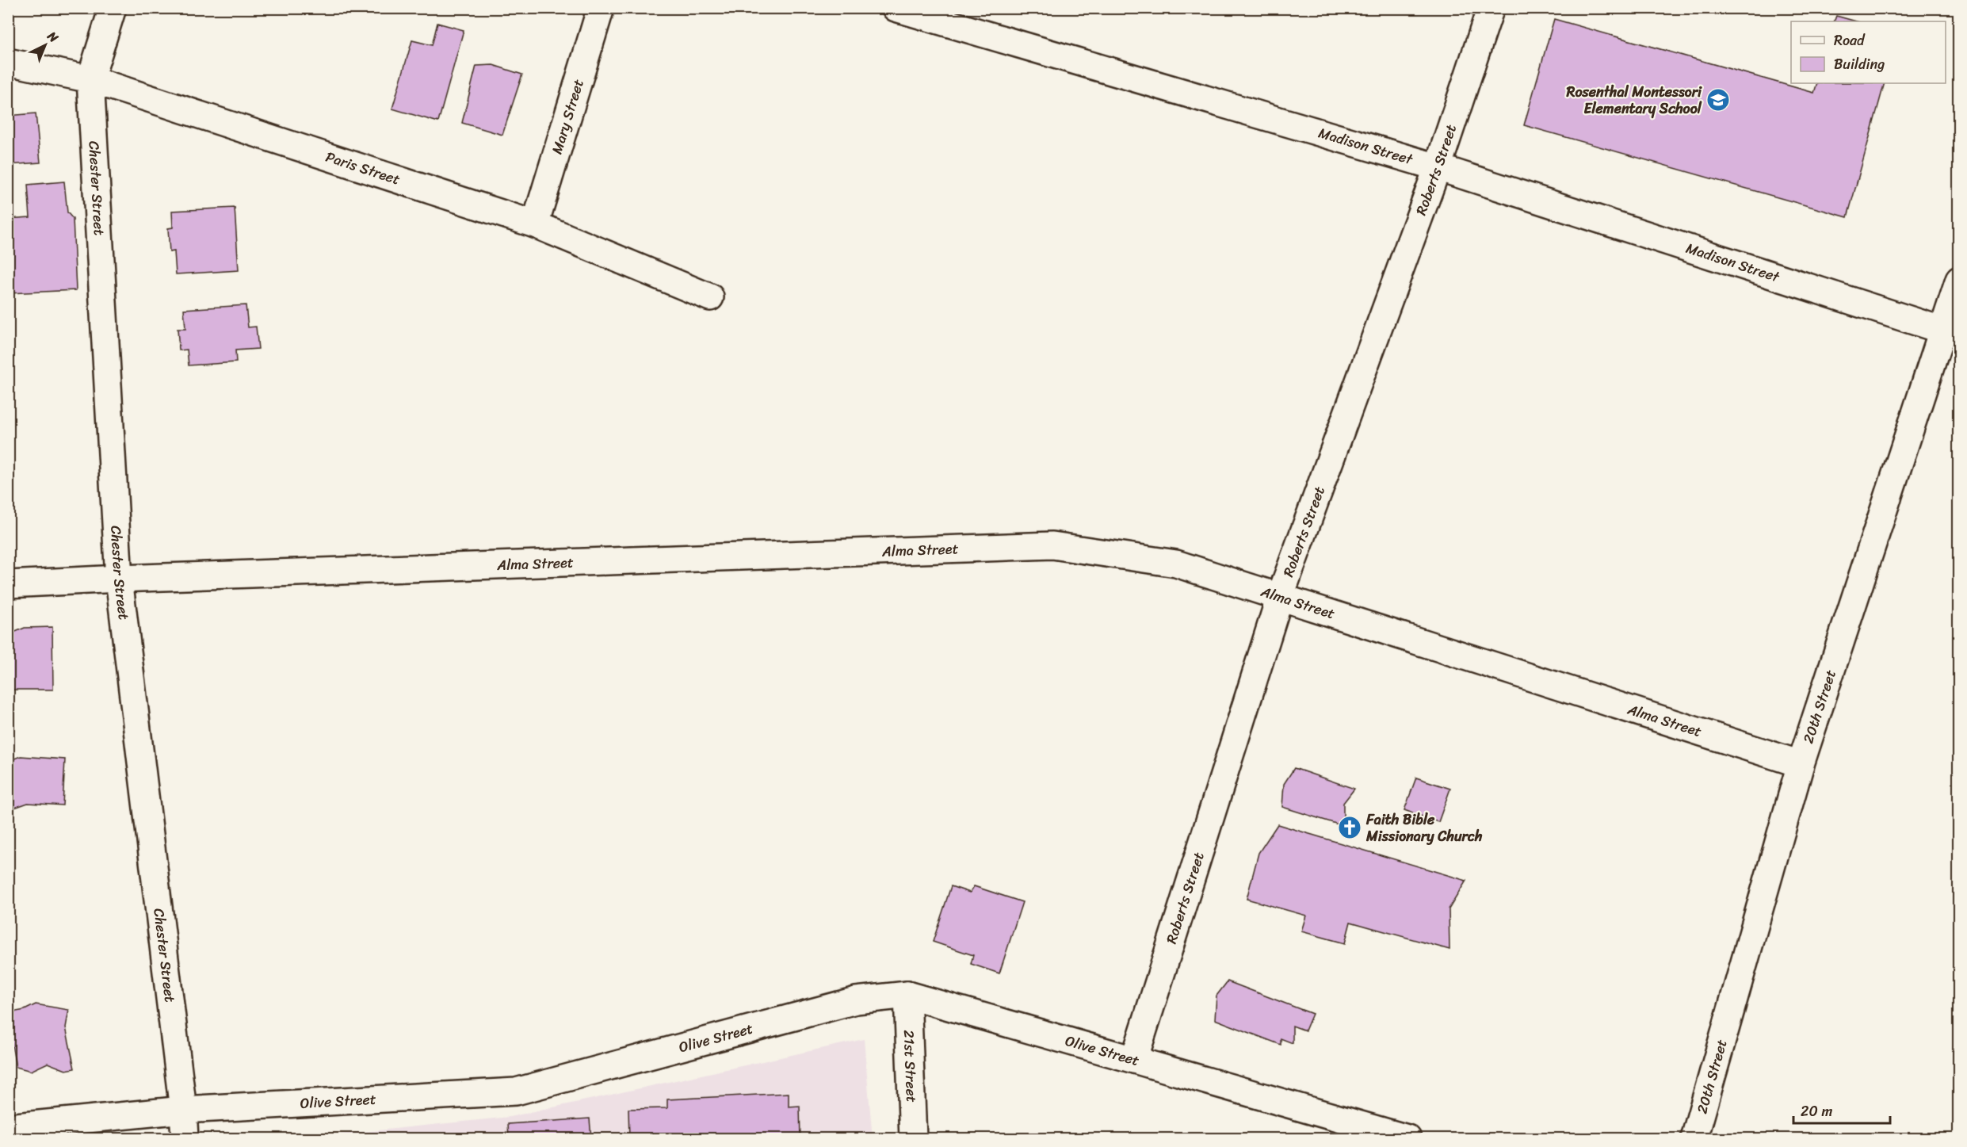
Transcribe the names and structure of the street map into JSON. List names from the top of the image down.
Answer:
{
  "streets": {
    "street": [
      "Mary Street",
      "Madison Street",
      "Paris Street",
      "Roberts Street",
      "Chester Street",
      "Alma Street",
      "20th Street",
      "Olive Street",
      "21st Street"
    ]
  },
  "crossings": [
    ["Mary Street", "Paris Street"],
    ["Madison Street", "Roberts Street"],
    ["Madison Street", "20th Street"],
    ["Paris Street", "Chester Street"],
    ["Roberts Street", "Alma Street"],
    ["Roberts Street", "Olive Street"],
    ["Chester Street", "Alma Street"],
    ["Chester Street", "Olive Street"],
    ["Alma Street", "20th Street"],
    ["Olive Street", "21st Street"]
  ],
  "places": {
    "school or university": ["Rosenthal Montessori Elementary School"],
    "church": ["Faith Bible Missionary Church"]
  },
  "legend": ["Road", "Building"],
  "scale_bar": "20 m",
  "north": "top right"
}
